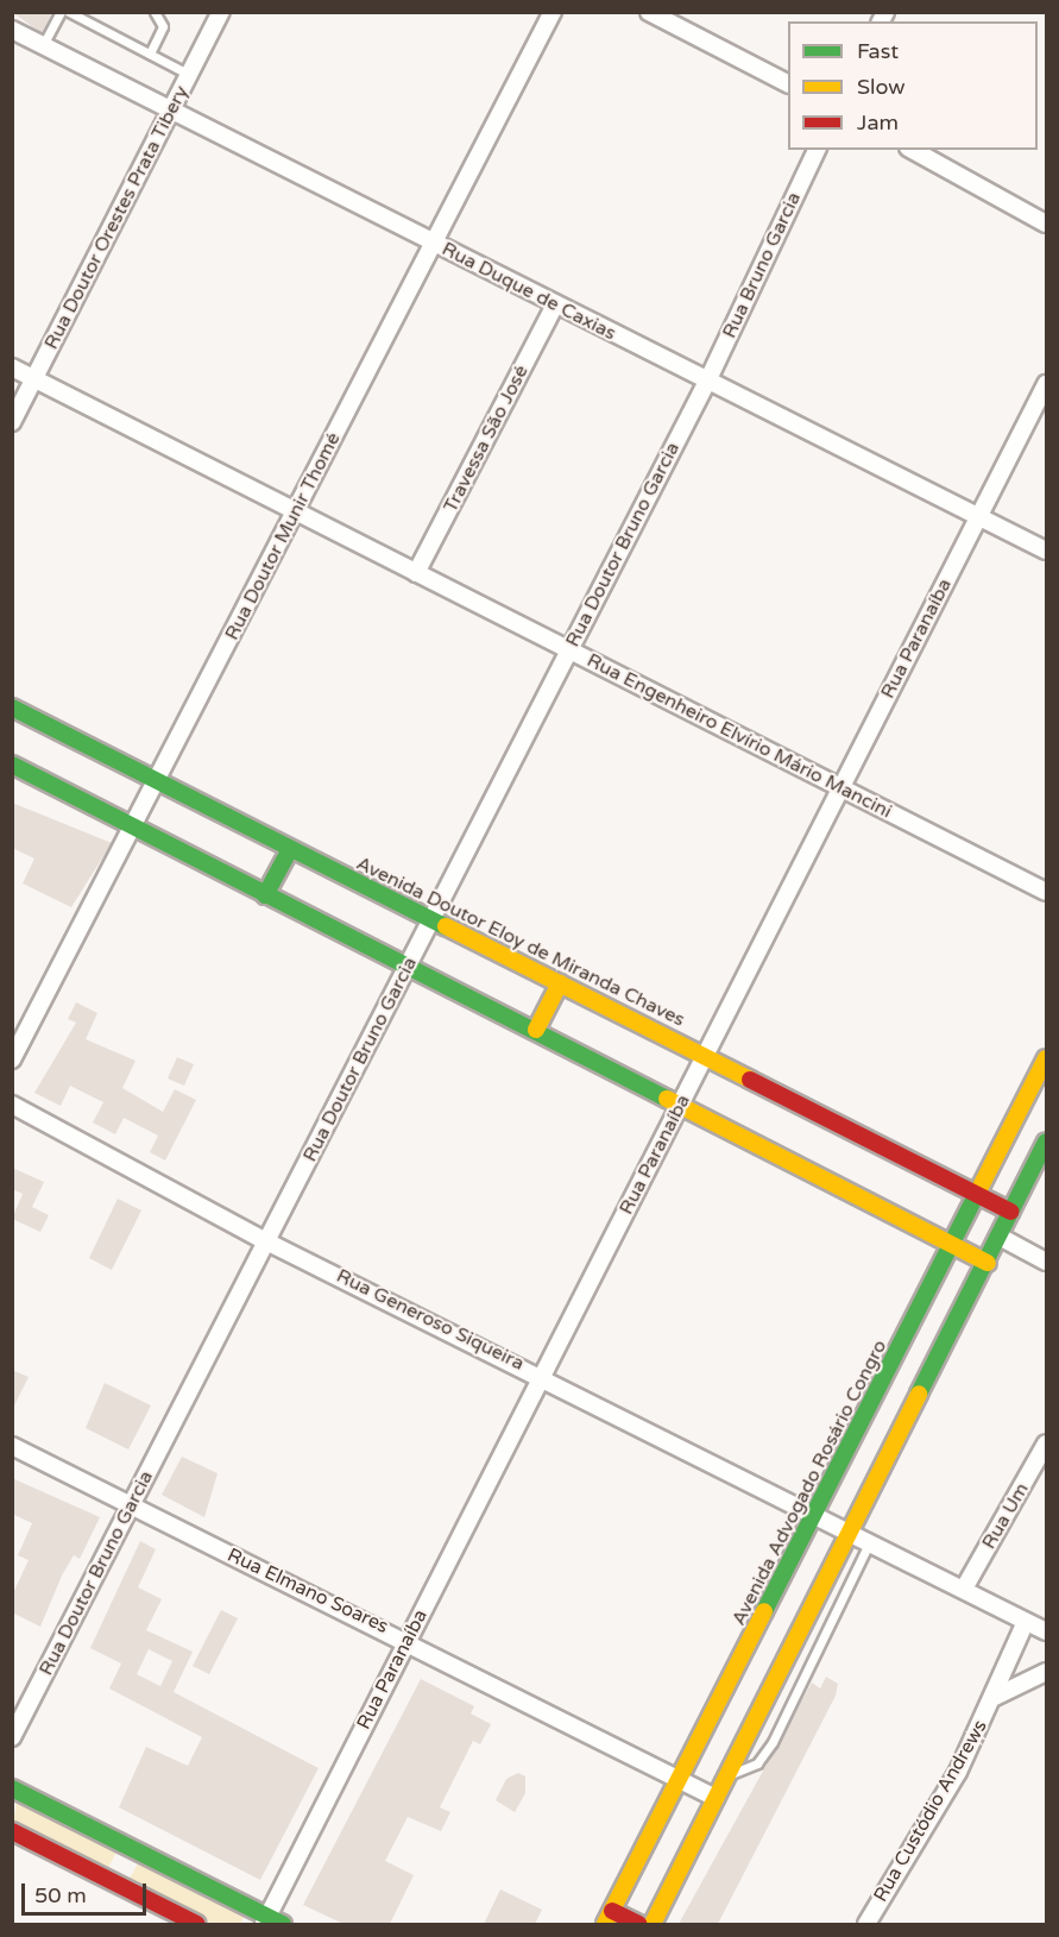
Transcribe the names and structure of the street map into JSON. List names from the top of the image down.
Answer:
{
  "streets": {
    "main road": ["Avenida Doutor Eloy de Miranda Chaves", "Avenida Advogado Rosário Congro"],
    "street": [
      "Rua Doutor Orestes Prata Tibery",
      "Rua Bruno Garcia",
      "Rua Duque de Caxias",
      "Travessa São José",
      "Rua Doutor Munir Thomé",
      "Rua Doutor Bruno Garcia",
      "Rua Paranaíba",
      "Rua Engenheiro Elvírio Mário Mancini",
      "Rua Generoso Siqueira",
      "Rua Um",
      "Rua Elmano Soares",
      "Rua Custódio Andrews"
    ]
  },
  "crossings": [
    ["Rua Doutor Orestes Prata Tibery", "Rua Duque de Caxias"],
    ["Rua Doutor Orestes Prata Tibery", "Rua Engenheiro Elvírio Mário Mancini"],
    ["Rua Bruno Garcia", "Rua Duque de Caxias"],
    ["Rua Bruno Garcia", "Rua Doutor Bruno Garcia"],
    ["Rua Duque de Caxias", "Travessa São José"],
    ["Rua Duque de Caxias", "Rua Doutor Munir Thomé"],
    ["Rua Duque de Caxias", "Rua Doutor Bruno Garcia"],
    ["Rua Duque de Caxias", "Rua Paranaíba"],
    ["Travessa São José", "Rua Engenheiro Elvírio Mário Mancini"],
    ["Rua Doutor Munir Thomé", "Rua Engenheiro Elvírio Mário Mancini"],
    ["Rua Doutor Munir Thomé", "Avenida Doutor Eloy de Miranda Chaves"],
    ["Rua Doutor Bruno Garcia", "Rua Engenheiro Elvírio Mário Mancini"],
    ["Rua Doutor Bruno Garcia", "Avenida Doutor Eloy de Miranda Chaves"],
    ["Rua Doutor Bruno Garcia", "Rua Generoso Siqueira"],
    ["Rua Doutor Bruno Garcia", "Rua Elmano Soares"],
    ["Rua Paranaíba", "Rua Engenheiro Elvírio Mário Mancini"],
    ["Rua Paranaíba", "Avenida Doutor Eloy de Miranda Chaves"],
    ["Rua Paranaíba", "Rua Generoso Siqueira"],
    ["Rua Paranaíba", "Rua Elmano Soares"],
    ["Avenida Doutor Eloy de Miranda Chaves", "Avenida Advogado Rosário Congro"],
    ["Rua Generoso Siqueira", "Avenida Advogado Rosário Congro"],
    ["Rua Generoso Siqueira", "Rua Um"],
    ["Rua Generoso Siqueira", "Rua Custódio Andrews"],
    ["Avenida Advogado Rosário Congro", "Rua Elmano Soares"]
  ],
  "legend": ["Fast", "Slow", "Jam"],
  "scale_bar": "50 m"
}
